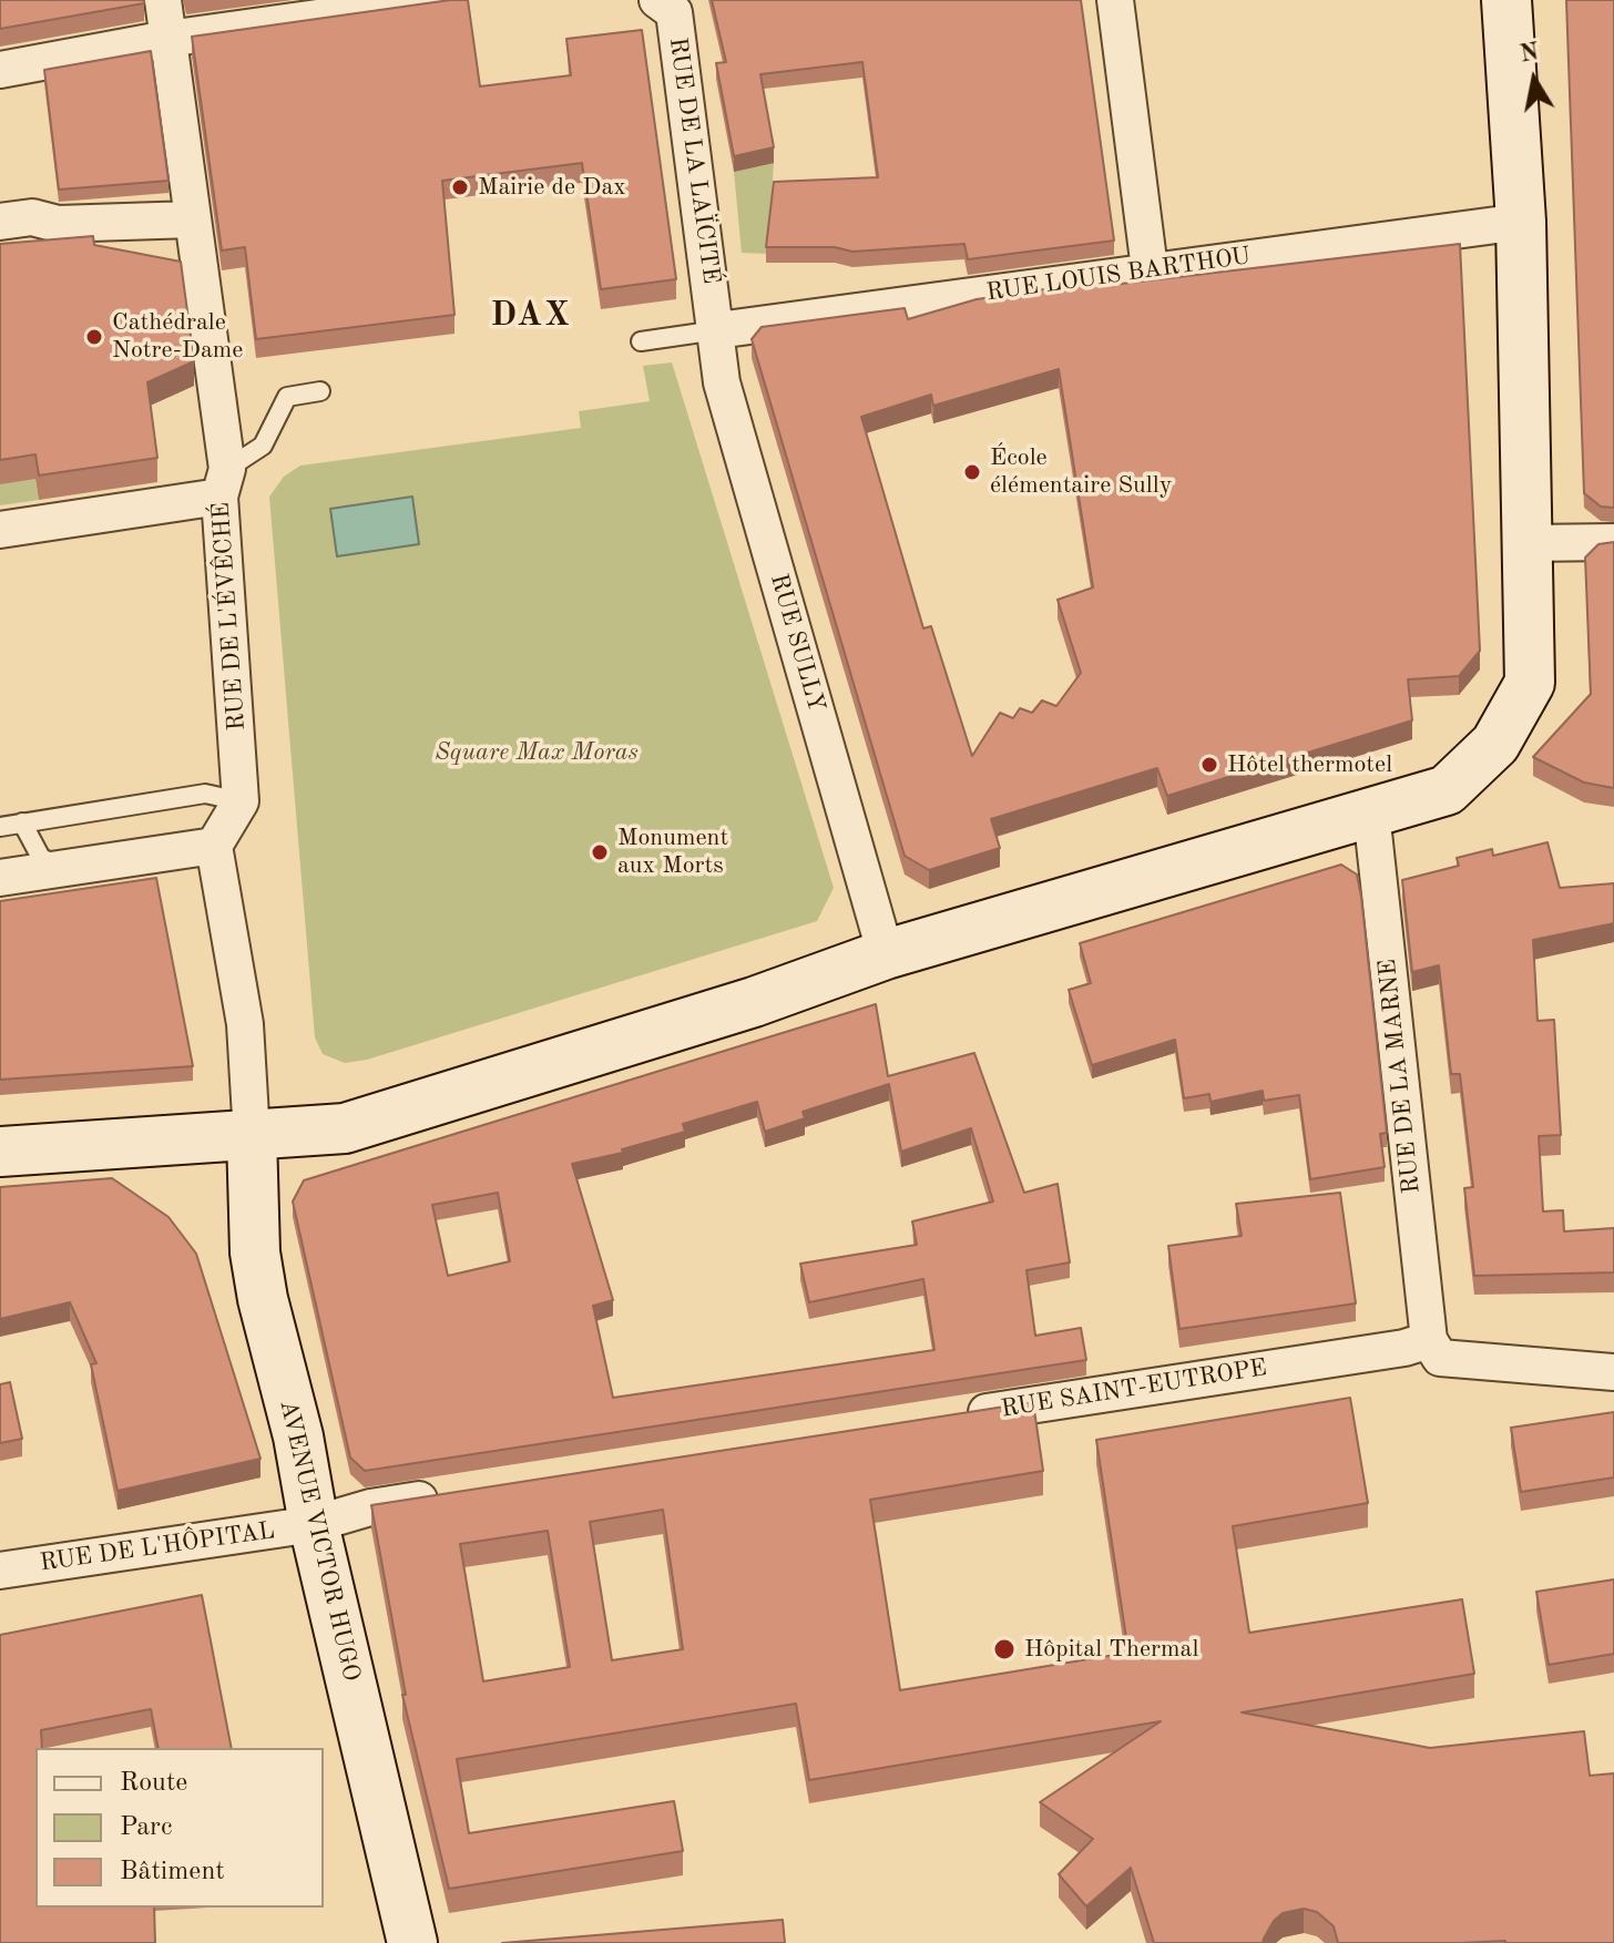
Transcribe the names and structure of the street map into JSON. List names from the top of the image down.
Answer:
{
  "streets": {
    "main road": ["AVENUE VICTOR HUGO"],
    "street": [
      "RUE DE LA LAÏCITÉ",
      "RUE LOUIS BARTHOU",
      "RUE DE L'ÉVÊCHÉ",
      "RUE SULLY",
      "RUE DE LA MARNE",
      "RUE SAINT-EUTROPE",
      "RUE DE L'HÔPITAL"
    ]
  },
  "crossings": [
    ["RUE DE LA LAÏCITÉ", "RUE LOUIS BARTHOU"],
    ["RUE DE LA LAÏCITÉ", "RUE SULLY"],
    ["RUE LOUIS BARTHOU", "RUE SULLY"],
    ["RUE DE LA MARNE", "RUE SAINT-EUTROPE"],
    ["AVENUE VICTOR HUGO", "RUE DE L'HÔPITAL"]
  ],
  "districts": ["DAX"],
  "parks": ["Square Max Moras"],
  "places": [
    "Mairie de Dax",
    "Cathédrale Notre-Dame",
    "École élémentaire Sully",
    "Hôtel thermotel",
    "Monument aux Morts",
    "Hôpital Thermal"
  ],
  "legend": ["Route", "Parc", "Bâtiment"],
  "north": "top"
}
